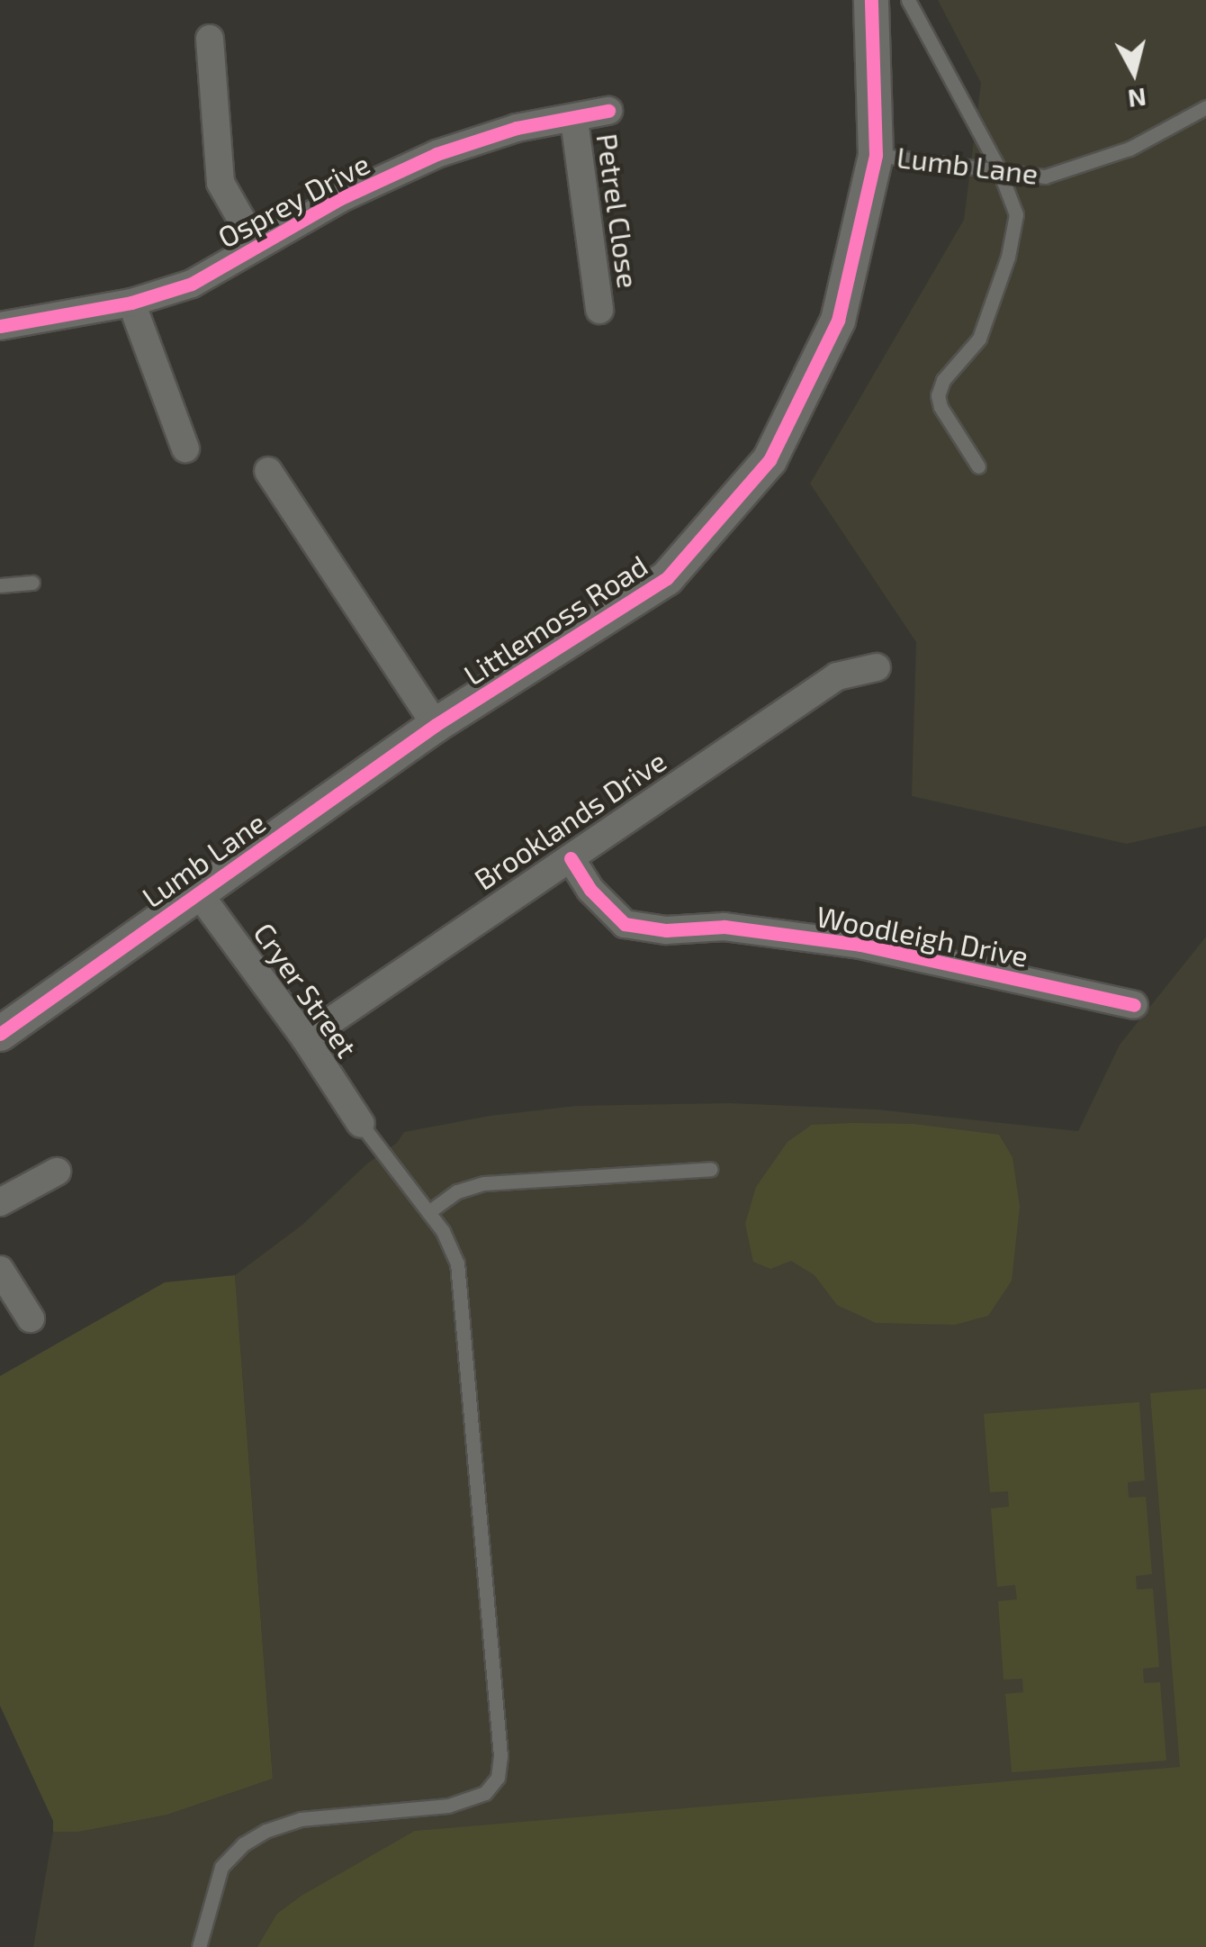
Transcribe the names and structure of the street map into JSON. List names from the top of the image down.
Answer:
{
  "streets": {
    "street": [
      "Lumb Lane",
      "Osprey Drive",
      "Petrel Close",
      "Littlemoss Road",
      "Brooklands Drive",
      "Woodleigh Drive",
      "Cryer Street"
    ]
  },
  "crossings": [
    ["Lumb Lane", "Littlemoss Road"],
    ["Lumb Lane", "Cryer Street"],
    ["Osprey Drive", "Petrel Close"],
    ["Brooklands Drive", "Woodleigh Drive"],
    ["Brooklands Drive", "Cryer Street"]
  ],
  "north": "bottom"
}
